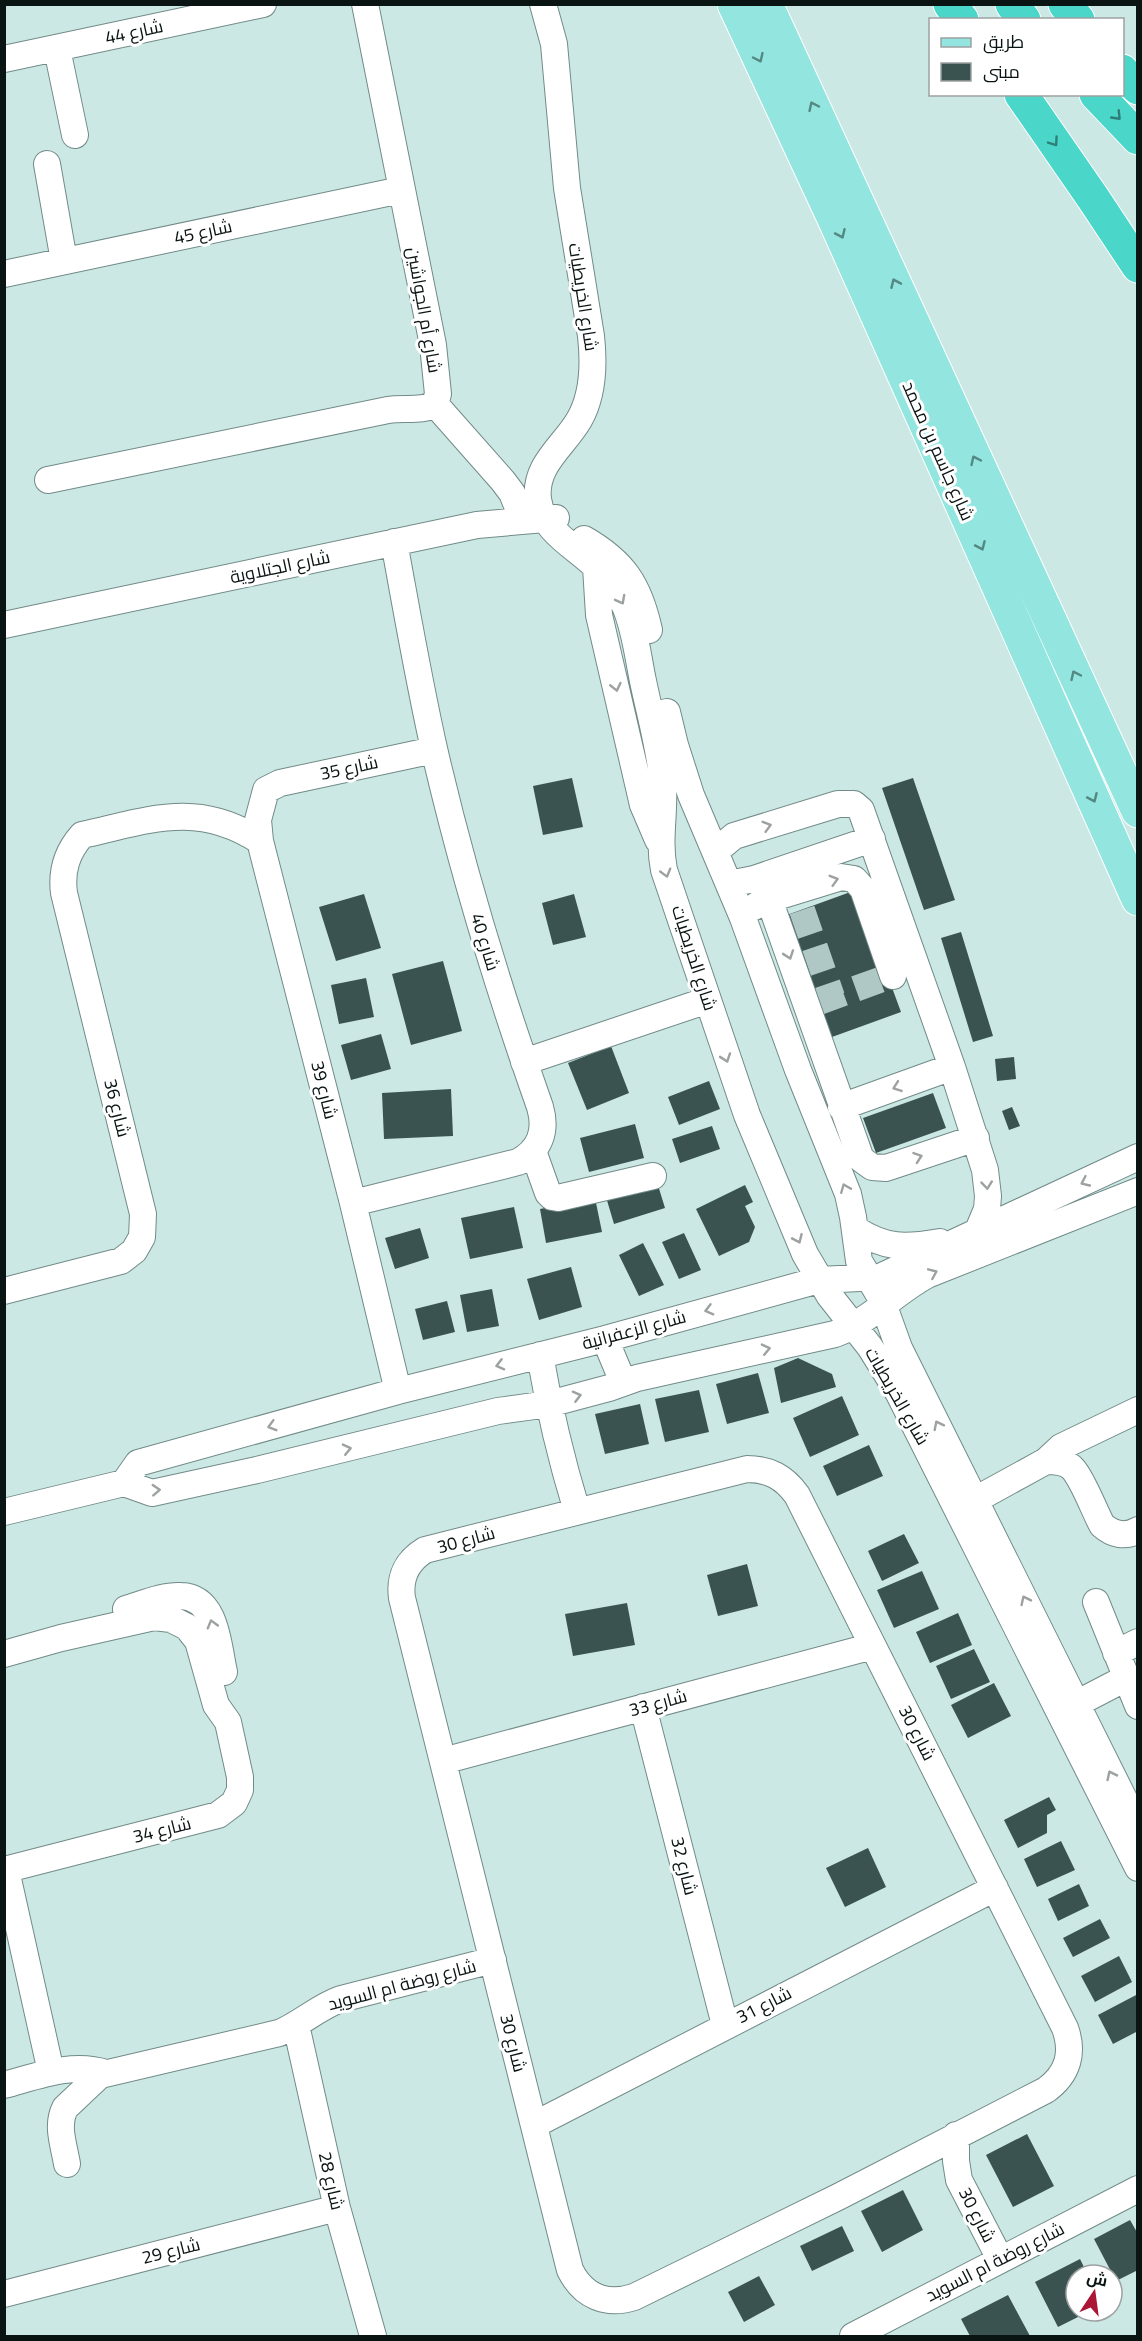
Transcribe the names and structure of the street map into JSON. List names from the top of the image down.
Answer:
{
  "streets": {
    "main road": ["شارع جاسم بن محمد"],
    "street": [
      "شارع 44",
      "شارع 45",
      "شارع الخريطيات",
      "شارع أم الجواشين",
      "شارع الجتلاوية",
      "شارع 35",
      "شارع 40",
      "شارع 39",
      "شارع 36",
      "شارع الزعفرانية",
      "شارع 30",
      "شارع 33",
      "شارع 34",
      "شارع 32",
      "شارع روضة ام السويد",
      "شارع 31",
      "شارع 28",
      "شارع 29"
    ]
  },
  "crossings": [
    ["شارع 45", "شارع أم الجواشين"],
    ["شارع الخريطيات", "شارع الجتلاوية"],
    ["شارع الخريطيات", "شارع الزعفرانية"],
    ["شارع الجتلاوية", "شارع 40"],
    ["شارع 35", "شارع 40"],
    ["شارع 35", "شارع 39"],
    ["شارع 39", "شارع 36"],
    ["شارع 39", "شارع الزعفرانية"],
    ["شارع 30", "شارع 33"],
    ["شارع 30", "شارع روضة ام السويد"],
    ["شارع 30", "شارع 31"],
    ["شارع 33", "شارع 32"],
    ["شارع 34", "شارع روضة ام السويد"],
    ["شارع 32", "شارع 31"],
    ["شارع روضة ام السويد", "شارع 28"],
    ["شارع 28", "شارع 29"]
  ],
  "legend": ["طريق", "مبنى"],
  "north": "top"
}
